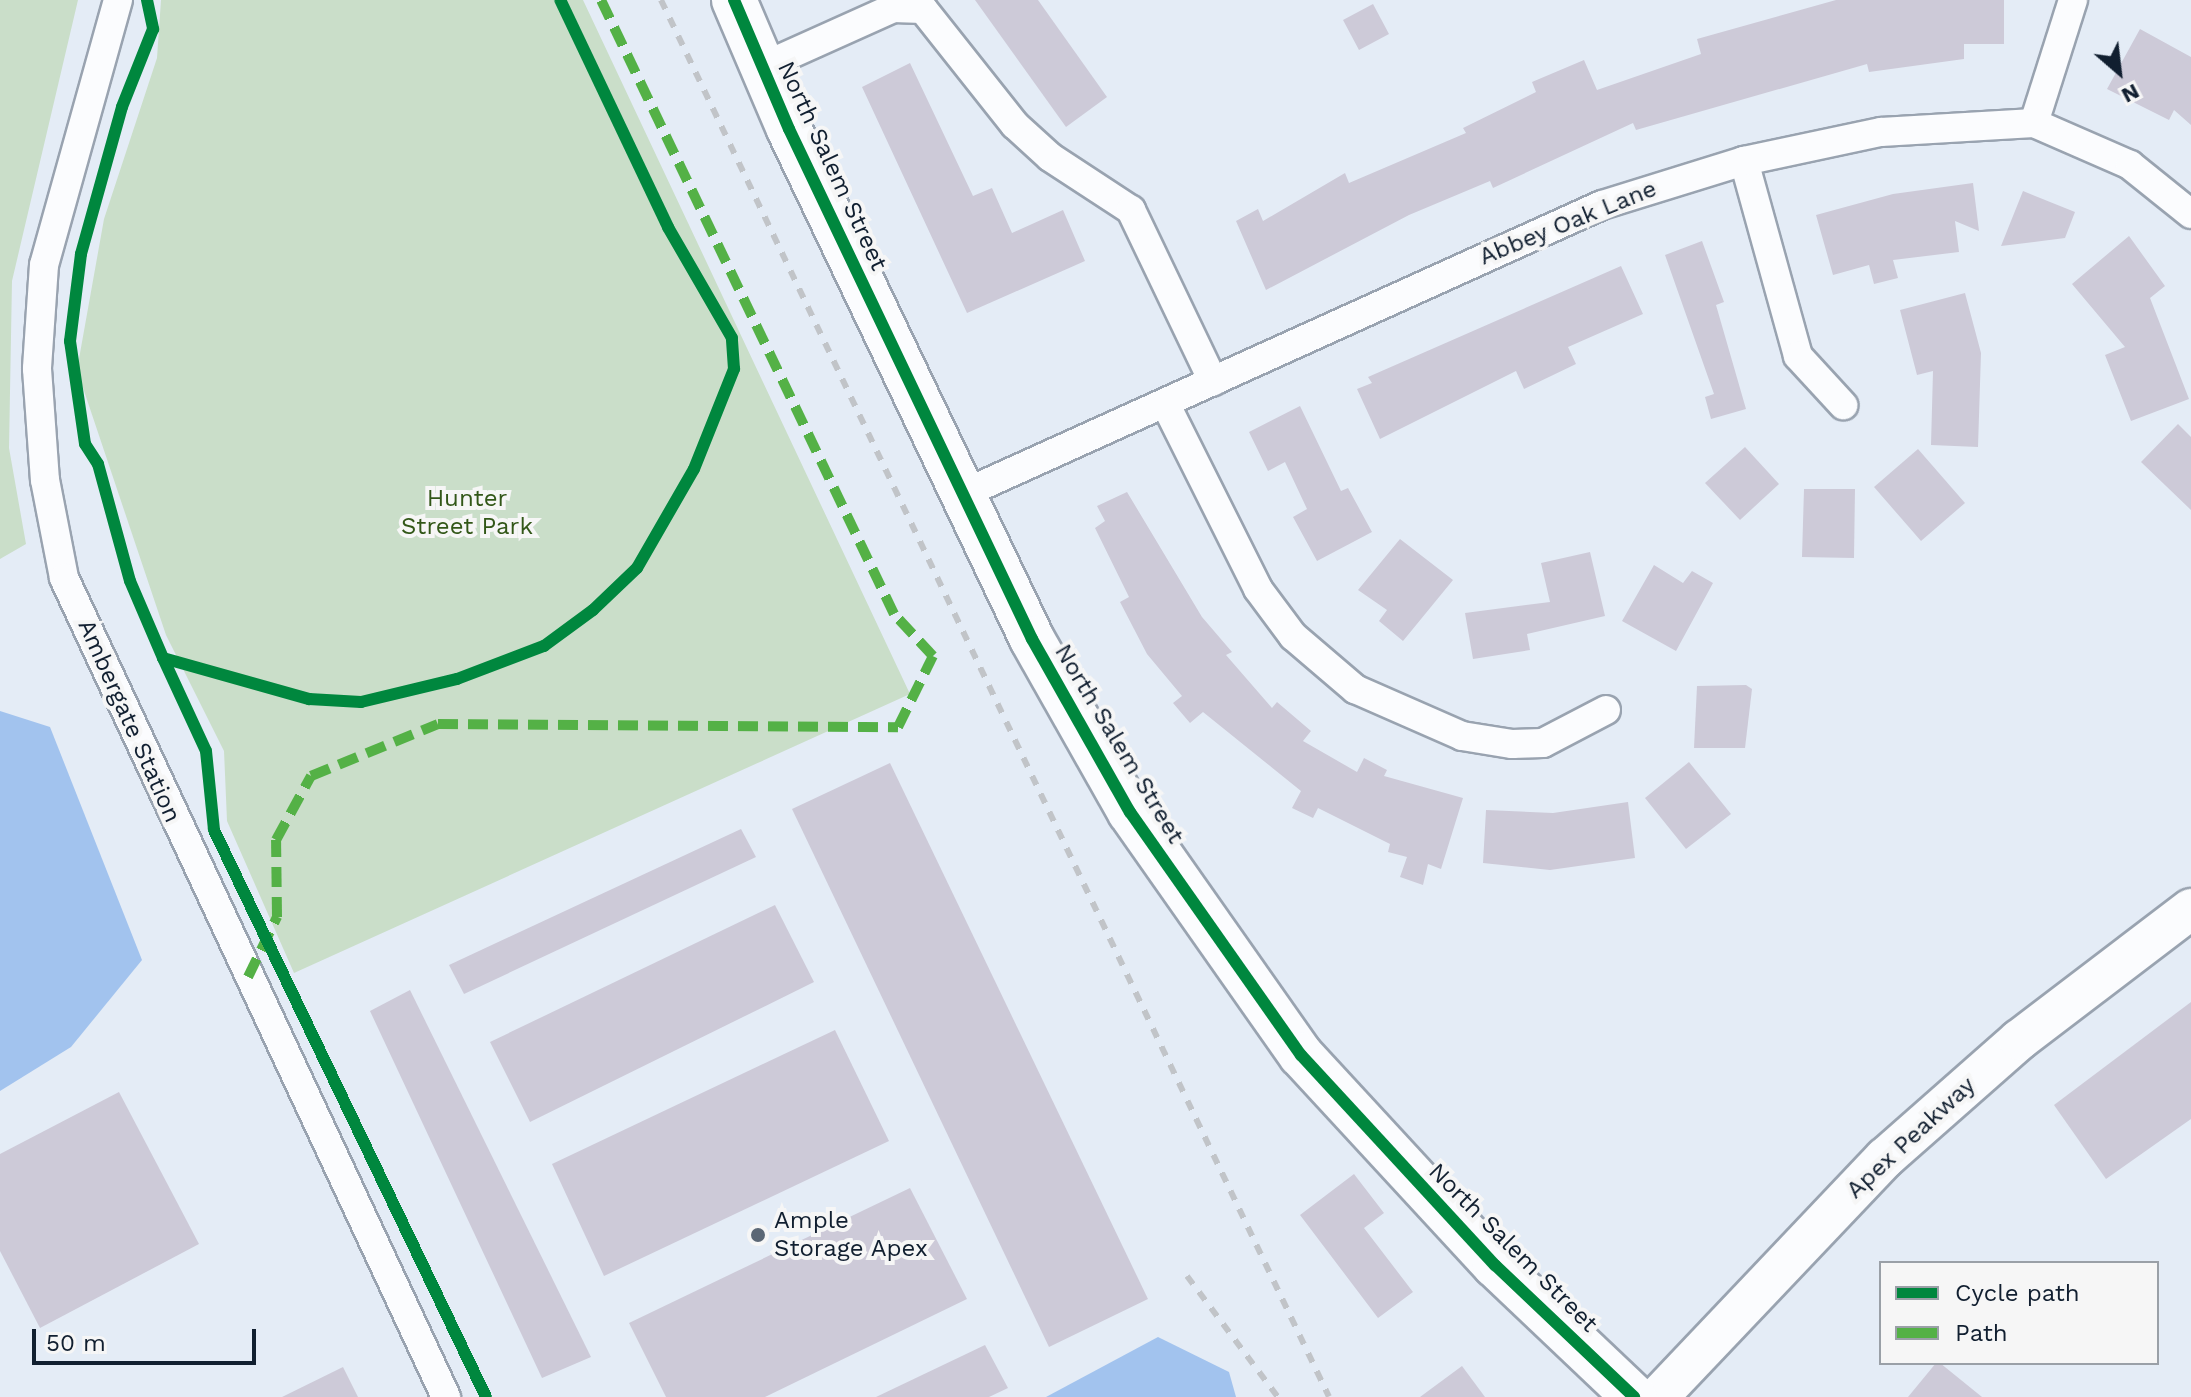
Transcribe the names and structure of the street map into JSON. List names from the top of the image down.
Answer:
{
  "streets": {
    "main road": ["North Salem Street", "Apex Peakway"],
    "street": ["Abbey Oak Lane", "Ambergate Station"]
  },
  "crossings": [
    ["North Salem Street", "Abbey Oak Lane"]
  ],
  "parks": ["Hunter Street Park"],
  "places": ["Ample Storage Apex"],
  "legend": ["Cycle path", "Path"],
  "scale_bar": "50 m",
  "north": "bottom right"
}
